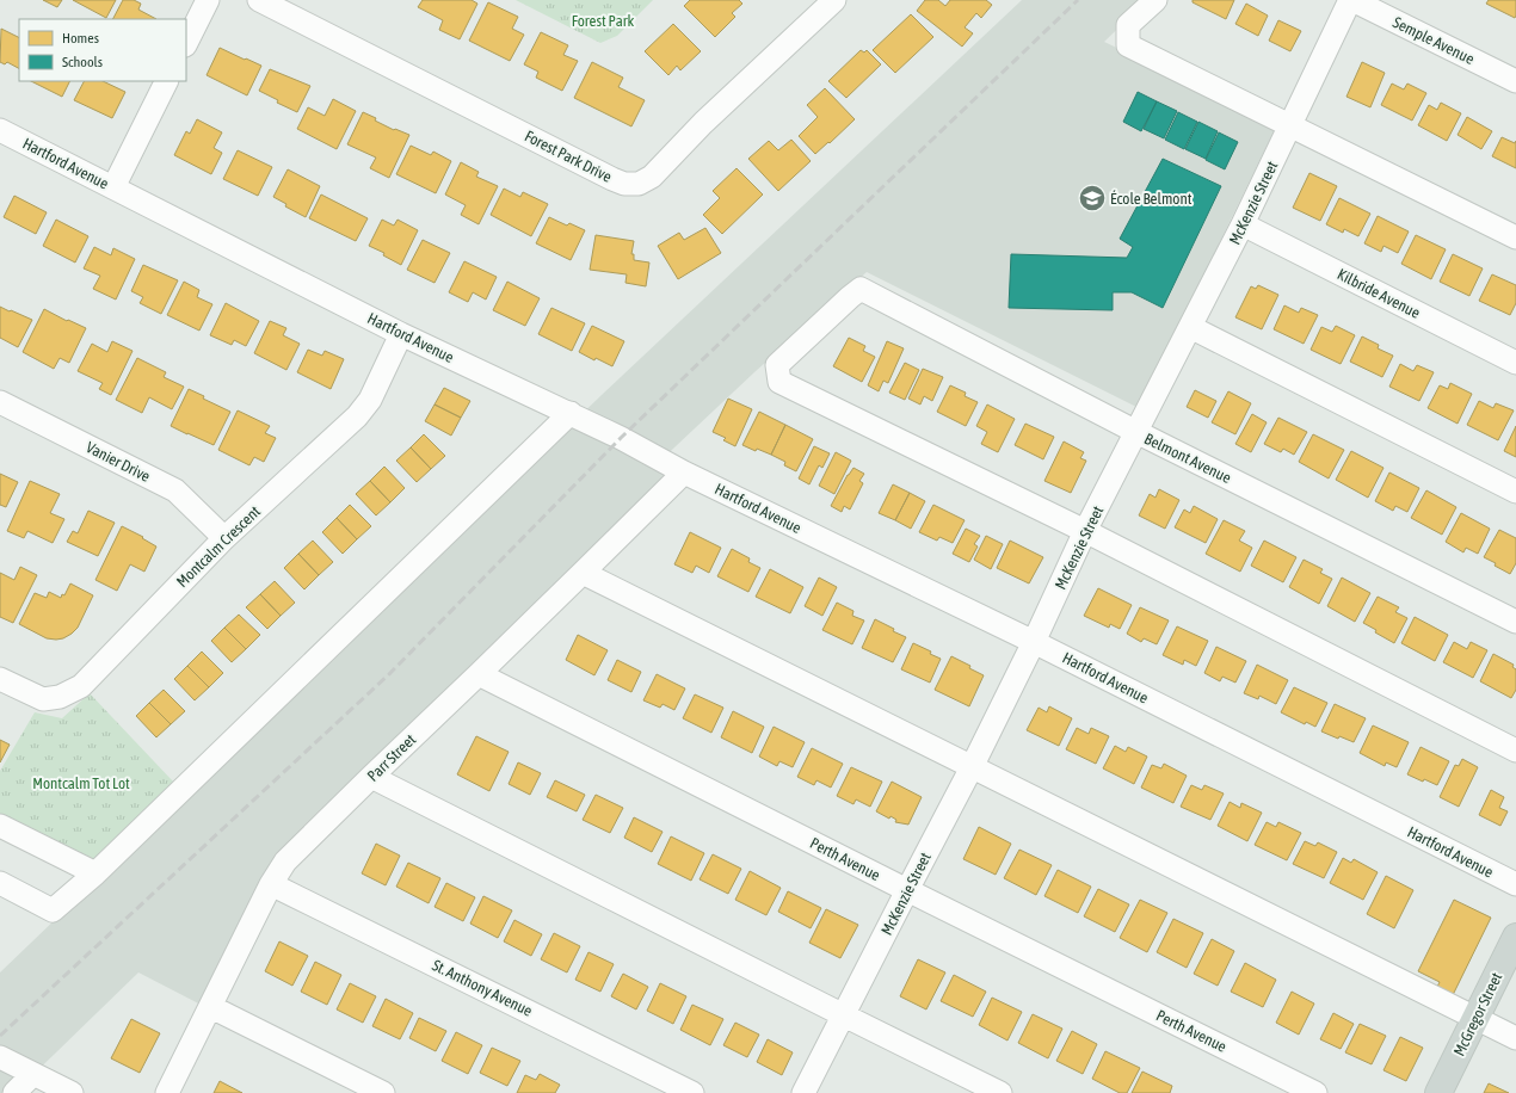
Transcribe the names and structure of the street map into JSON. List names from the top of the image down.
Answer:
{
  "streets": {
    "main road": ["McGregor Street"],
    "street": [
      "Semple Avenue",
      "Forest Park Drive",
      "Hartford Avenue",
      "McKenzie Street",
      "Kilbride Avenue",
      "Belmont Avenue",
      "Vanier Drive",
      "Montcalm Crescent",
      "Parr Street",
      "Perth Avenue",
      "St. Anthony Avenue"
    ]
  },
  "crossings": [
    ["Semple Avenue", "McKenzie Street"],
    ["Hartford Avenue", "McKenzie Street"],
    ["Hartford Avenue", "Montcalm Crescent"],
    ["Hartford Avenue", "Parr Street"],
    ["McKenzie Street", "Kilbride Avenue"],
    ["McKenzie Street", "Belmont Avenue"],
    ["McKenzie Street", "Perth Avenue"],
    ["Vanier Drive", "Montcalm Crescent"],
    ["Parr Street", "Perth Avenue"],
    ["Parr Street", "St. Anthony Avenue"]
  ],
  "parks": ["Forest Park", "Montcalm Tot Lot"],
  "places": {
    "school or university": ["École Belmont"]
  },
  "legend": ["Homes", "Schools"]
}
